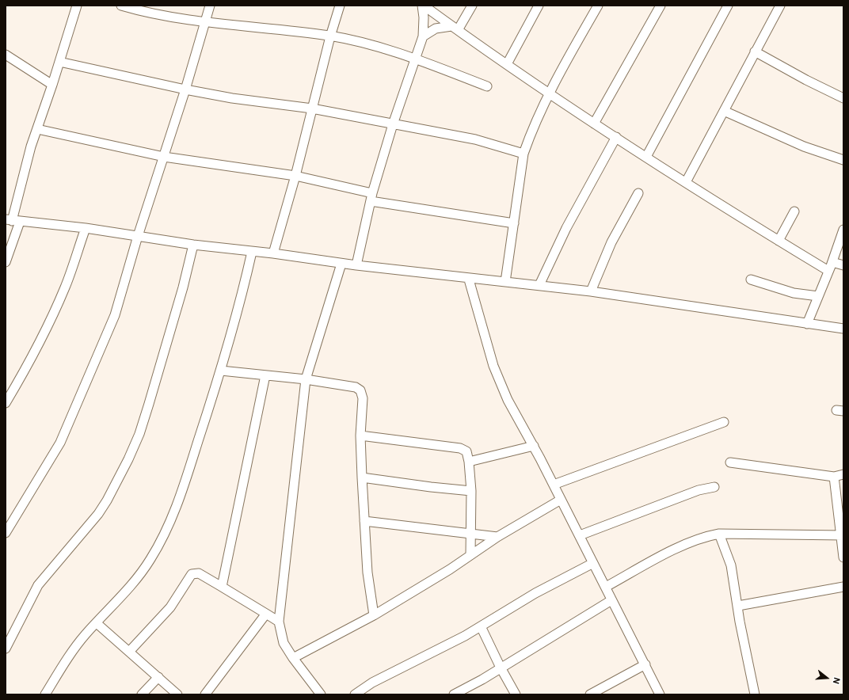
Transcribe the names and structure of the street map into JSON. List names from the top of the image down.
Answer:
{
  "north": "right"
}
